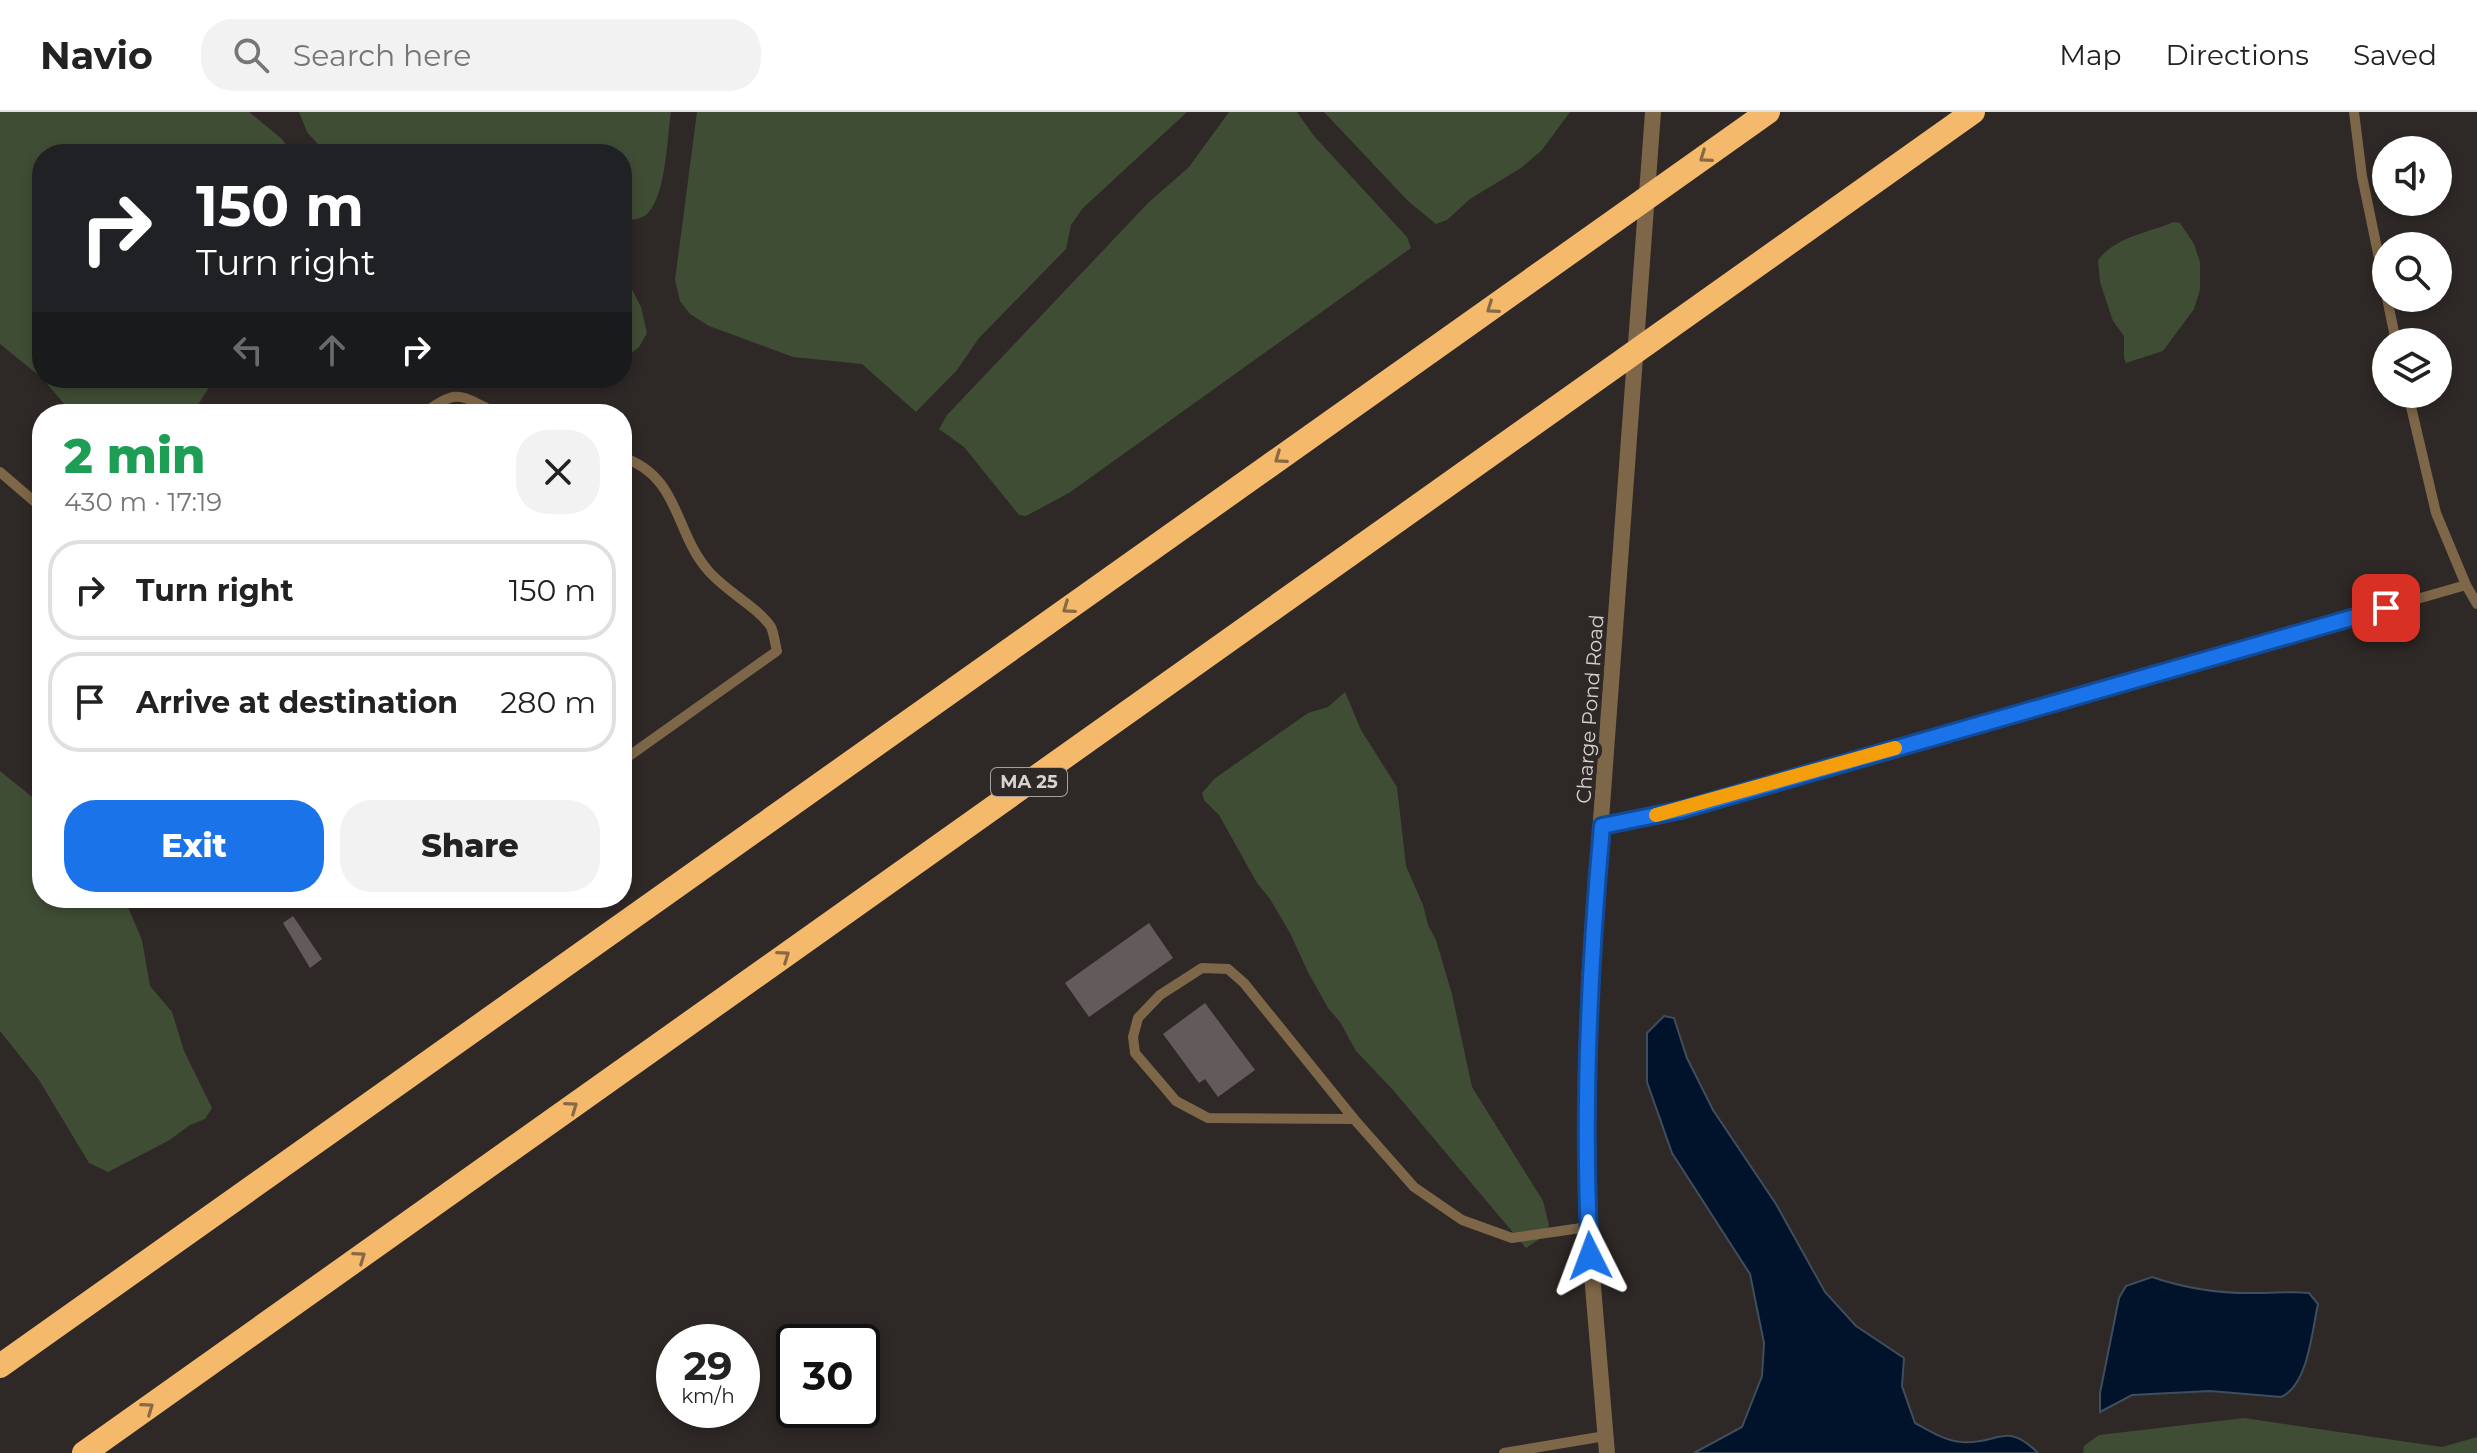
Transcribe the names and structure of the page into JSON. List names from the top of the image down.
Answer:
{
  "streets": {
    "highway": ["MA 25"],
    "street": ["Charge Pond Road"]
  },
  "page": {
    "header": "Navio",
    "search": "Search here",
    "nav": ["Map", "Directions", "Saved"],
    "turn": ["150 m", "Turn right"],
    "heading": ["2 min", "430 m · 17:19"],
    "list": [
      {
        "name": "Turn right",
        "value": "150 m"
      },
      {
        "name": "Arrive at destination",
        "value": "280 m"
      }
    ],
    "buttons": ["Exit", "Share"],
    "speed": "29 km/h",
    "limit": "30"
  }
}
